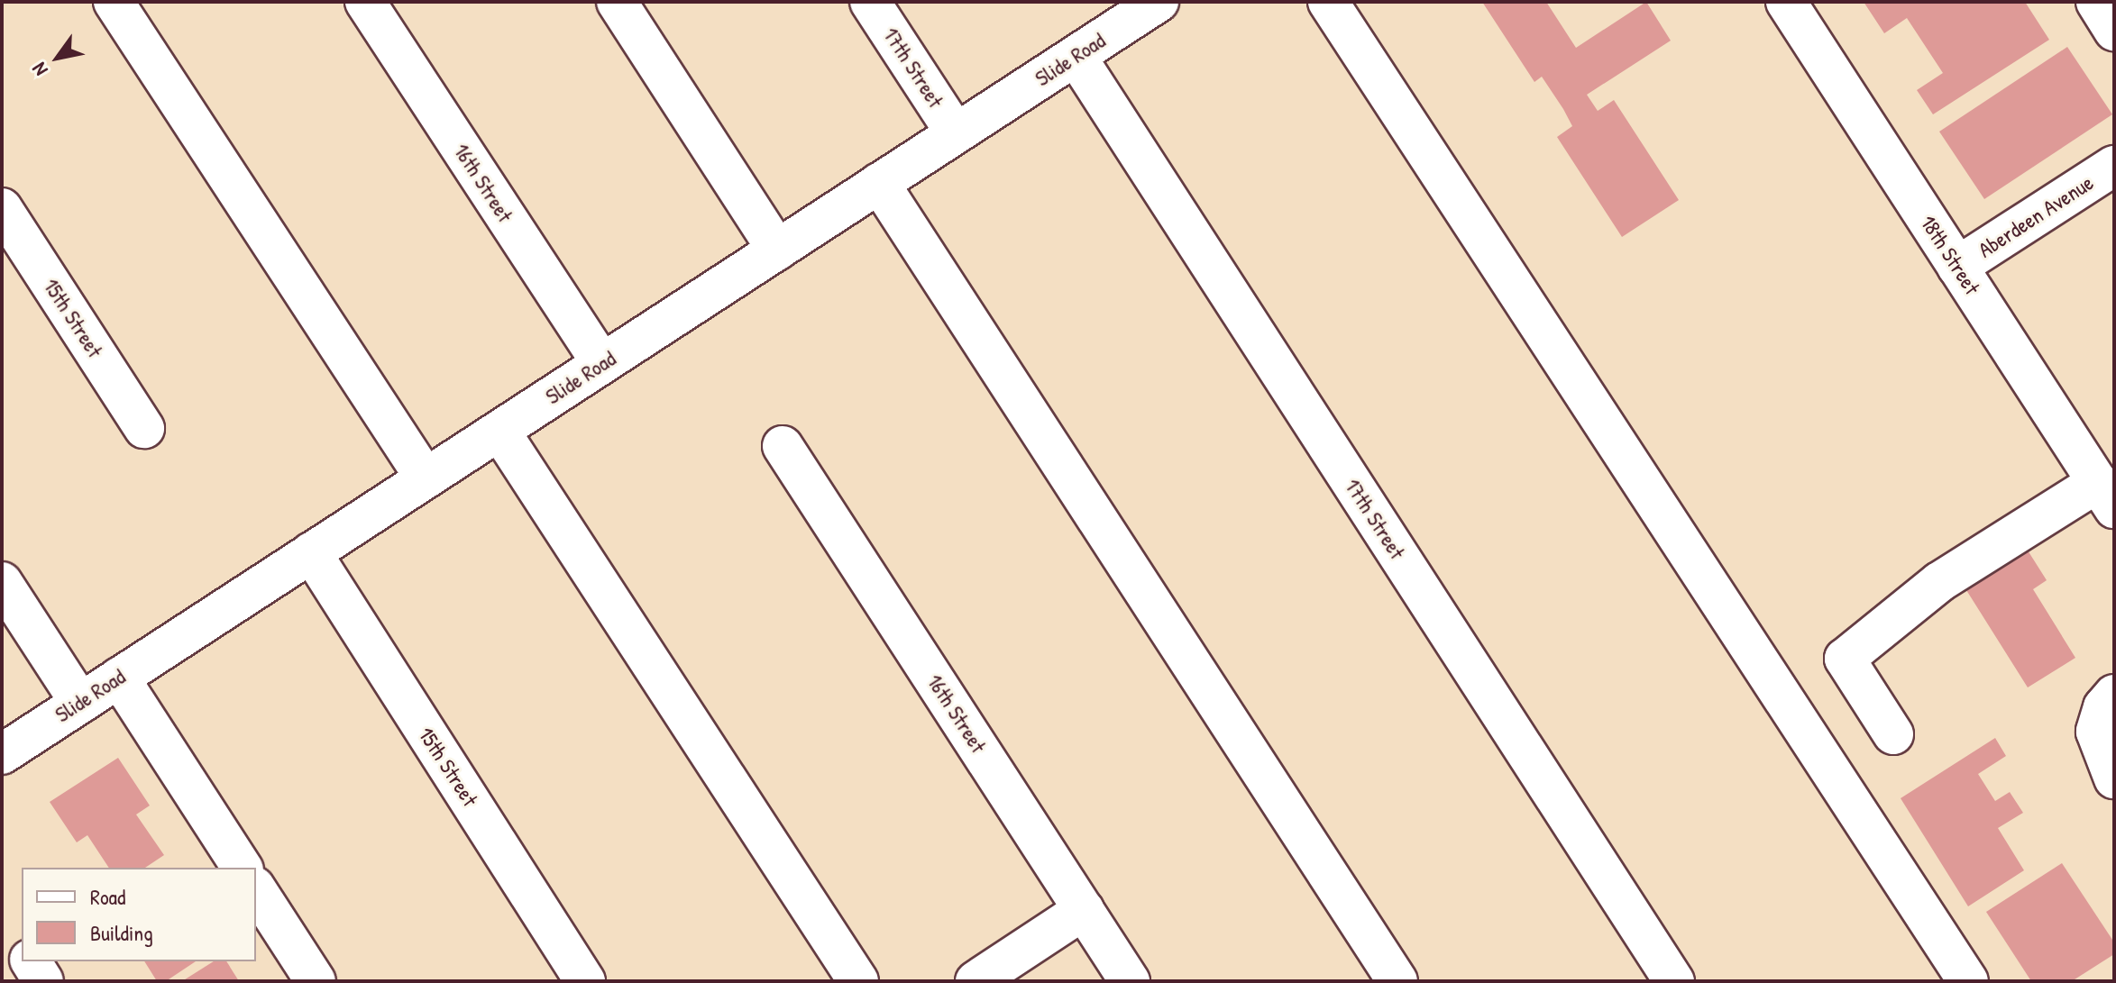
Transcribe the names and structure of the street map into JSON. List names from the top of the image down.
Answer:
{
  "streets": {
    "street": [
      "Slide Road",
      "17th Street",
      "16th Street",
      "Aberdeen Avenue",
      "18th Street",
      "15th Street"
    ]
  },
  "crossings": [
    ["Slide Road", "17th Street"],
    ["Slide Road", "16th Street"],
    ["Slide Road", "15th Street"],
    ["Aberdeen Avenue", "18th Street"]
  ],
  "legend": ["Road", "Building"],
  "north": "bottom left"
}
